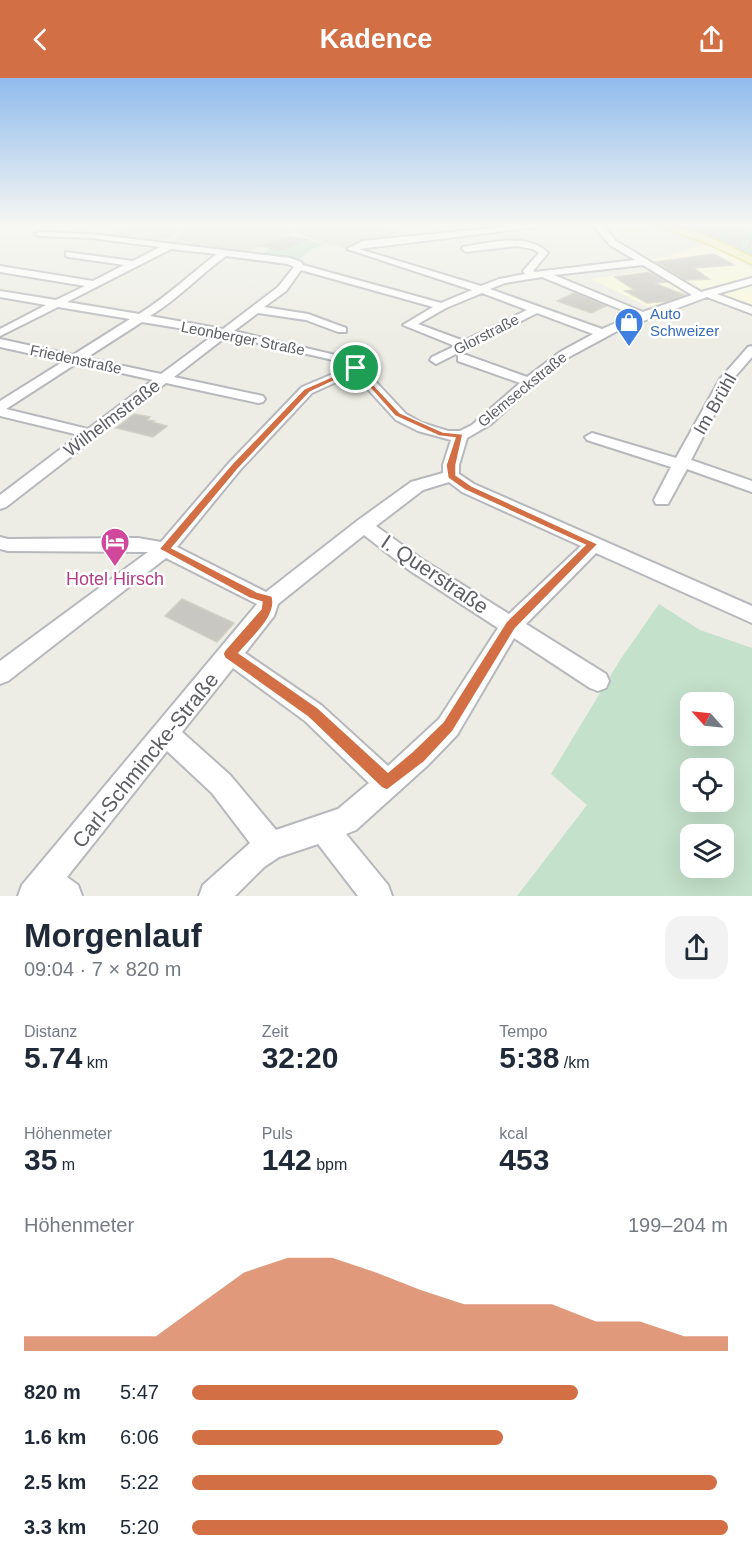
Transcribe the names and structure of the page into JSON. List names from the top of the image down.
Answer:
{
  "streets": {
    "street": [
      "Glorstraße",
      "Leonberger Straße",
      "Friedenstraße",
      "Glemseckstraße",
      "Im Brühl",
      "Wilhelmstraße",
      "I. Querstraße",
      "Carl-Schmincke-Straße"
    ]
  },
  "crossings": [
    ["Leonberger Straße", "Glemseckstraße"],
    ["Leonberger Straße", "Wilhelmstraße"],
    ["Friedenstraße", "Wilhelmstraße"],
    ["I. Querstraße", "Carl-Schmincke-Straße"]
  ],
  "places": {
    "shop": ["Auto Schweizer"],
    "hotel": ["Hotel Hirsch"]
  },
  "north": "top left",
  "page": {
    "header": "Kadence",
    "heading": ["Morgenlauf", "09:04 · 7 × 820 m"],
    "stats": [
      ["Distanz", "5.74 km"],
      ["Zeit", "32:20"],
      ["Tempo", "5:38 /km"],
      ["Höhenmeter", "35 m"],
      ["Puls", "142 bpm"],
      ["kcal", "453"]
    ],
    "chart": ["Höhenmeter", "199–204 m"],
    "list": [
      {
        "name": "820 m",
        "note": "5:47"
      },
      {
        "name": "1.6 km",
        "note": "6:06"
      },
      {
        "name": "2.5 km",
        "note": "5:22"
      },
      {
        "name": "3.3 km",
        "note": "5:20"
      }
    ]
  }
}
